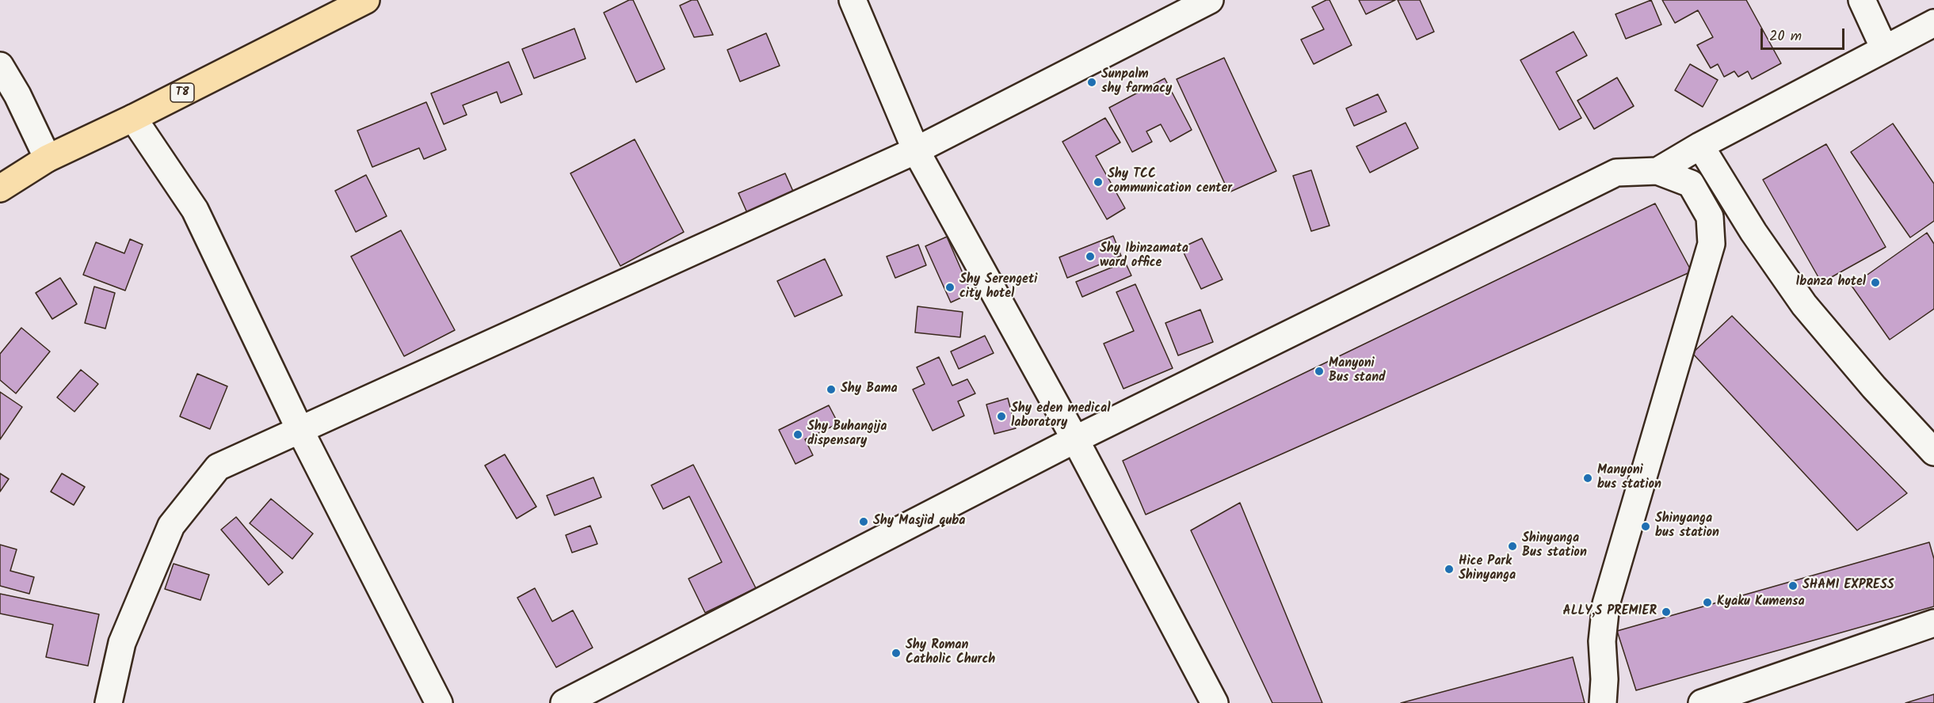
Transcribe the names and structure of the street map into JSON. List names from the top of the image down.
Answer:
{
  "streets": {
    "highway": ["T8"]
  },
  "places": [
    "Sunpalm shy farmacy",
    "Shy TCC communication center",
    "Shy Ibinzamata ward office",
    "Ibanza hotel",
    "Shy Serengeti city hotel",
    "Manyoni Bus stand",
    "Shy Bama",
    "Shy eden medical laboratory",
    "Shy Buhangija dispensary",
    "Manyoni bus station",
    "Shy Masjid quba",
    "Shinyanga bus station",
    "Shinyanga Bus station",
    "Hice Park Shinyanga",
    "SHAMI EXPRESS",
    "Kyaku Kumensa",
    "ALLY,S PREMIER",
    "Shy Roman Catholic Church"
  ],
  "scale_bar": "20 m"
}
